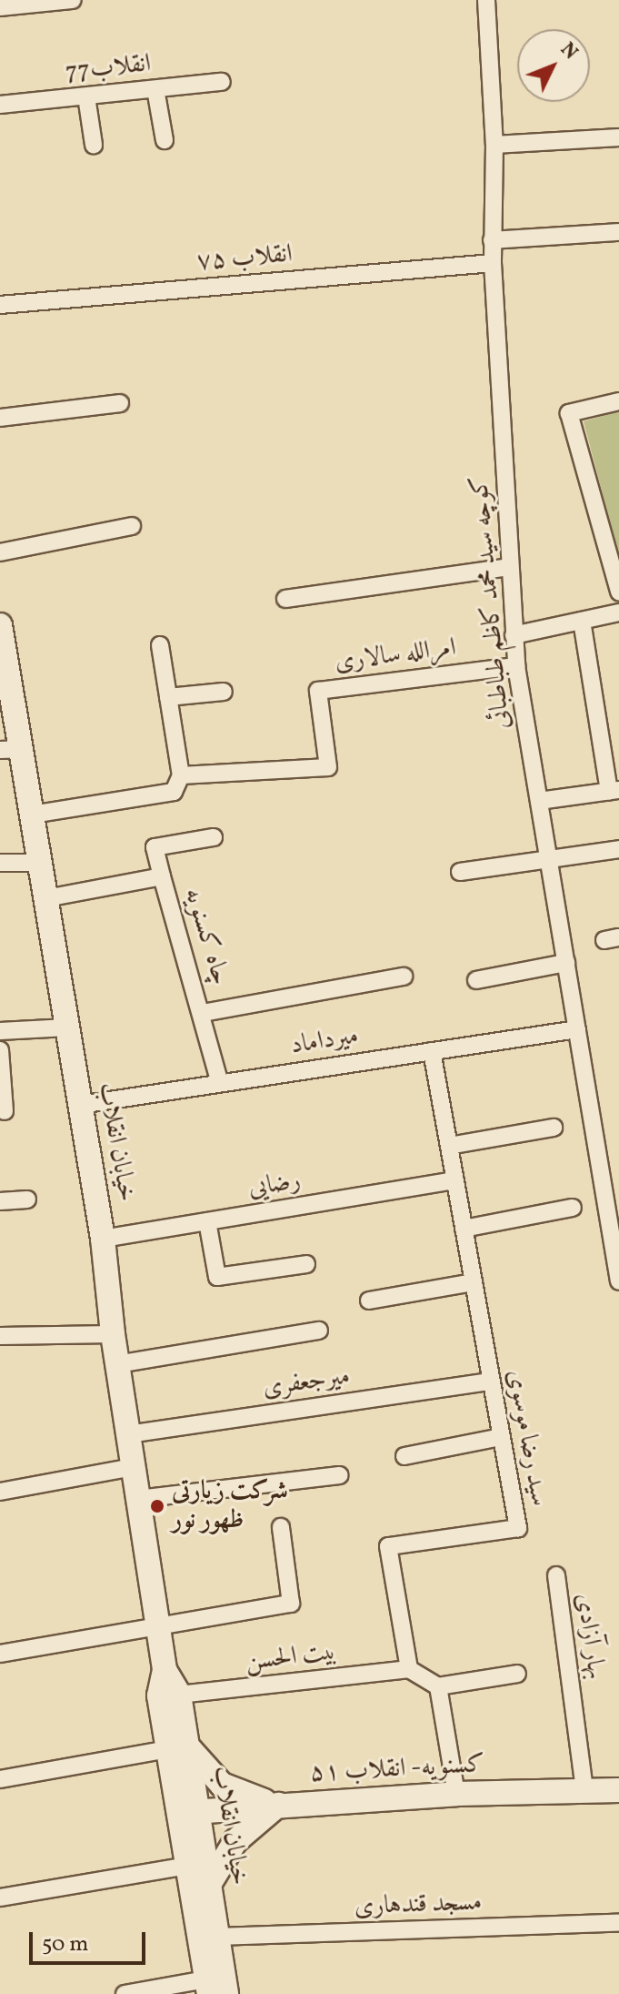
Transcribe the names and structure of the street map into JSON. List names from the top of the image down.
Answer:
{
  "streets": {
    "main road": ["خیابان انقلاب", "کسنویه- انقلاب ۵۱"],
    "street": [
      "انقلاب77",
      "انقلاب ۷۵",
      "کوچه سید محمد کاظم طباطبائی",
      "امرالله سالاری",
      "چاه کسنویه",
      "میرداماد",
      "رضایی",
      "میرجعفری",
      "سید رضا موسوی",
      "بهار آزادی",
      "بیت الحسن",
      "مسجد قندهاری"
    ]
  },
  "crossings": [
    ["انقلاب ۷۵", "کوچه سید محمد کاظم طباطبائی"],
    ["کوچه سید محمد کاظم طباطبائی", "امرالله سالاری"],
    ["کوچه سید محمد کاظم طباطبائی", "میرداماد"],
    ["چاه کسنویه", "میرداماد"],
    ["چاه کسنویه", "خیابان انقلاب"],
    ["میرداماد", "خیابان انقلاب"],
    ["میرداماد", "سید رضا موسوی"],
    ["خیابان انقلاب", "رضایی"],
    ["خیابان انقلاب", "میرجعفری"],
    ["خیابان انقلاب", "بیت الحسن"],
    ["خیابان انقلاب", "کسنویه- انقلاب ۵۱"],
    ["خیابان انقلاب", "مسجد قندهاری"],
    ["رضایی", "سید رضا موسوی"],
    ["میرجعفری", "سید رضا موسوی"],
    ["سید رضا موسوی", "بیت الحسن"],
    ["بهار آزادی", "کسنویه- انقلاب ۵۱"]
  ],
  "places": ["شرکت زیارتی ظهور نور"],
  "scale_bar": "50 m",
  "north": "top right"
}
